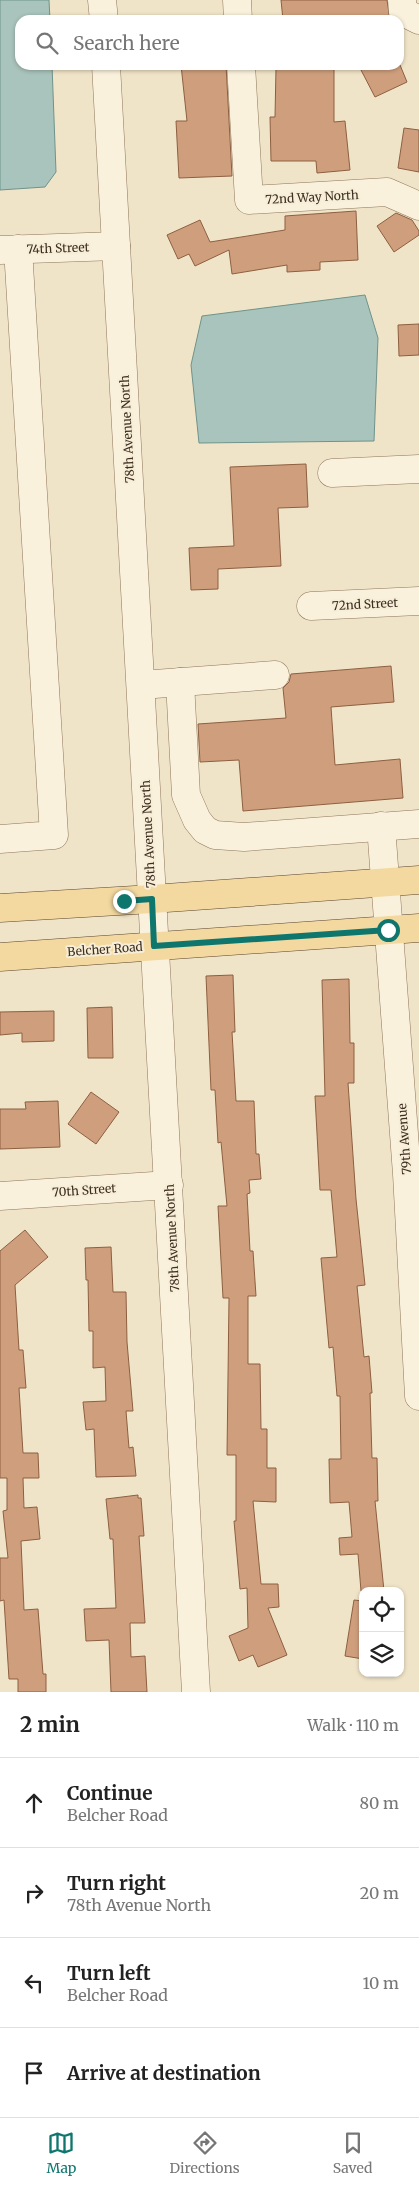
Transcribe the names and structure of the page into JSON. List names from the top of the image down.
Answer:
{
  "streets": {
    "main road": ["Belcher Road"],
    "street": [
      "72nd Way North",
      "74th Street",
      "78th Avenue North",
      "72nd Street",
      "79th Avenue",
      "70th Street"
    ]
  },
  "crossings": [
    ["74th Street", "78th Avenue North"],
    ["78th Avenue North", "Belcher Road"],
    ["78th Avenue North", "70th Street"],
    ["Belcher Road", "79th Avenue"]
  ],
  "page": {
    "search": "Search here",
    "heading": ["2 min", "Walk · 110 m"],
    "list": [
      ["Continue", "Belcher Road", "80 m"],
      ["Turn right", "78th Avenue North", "20 m"],
      ["Turn left", "Belcher Road", "10 m"],
      "Arrive at destination"
    ],
    "nav": ["Map", "Directions", "Saved"]
  }
}
